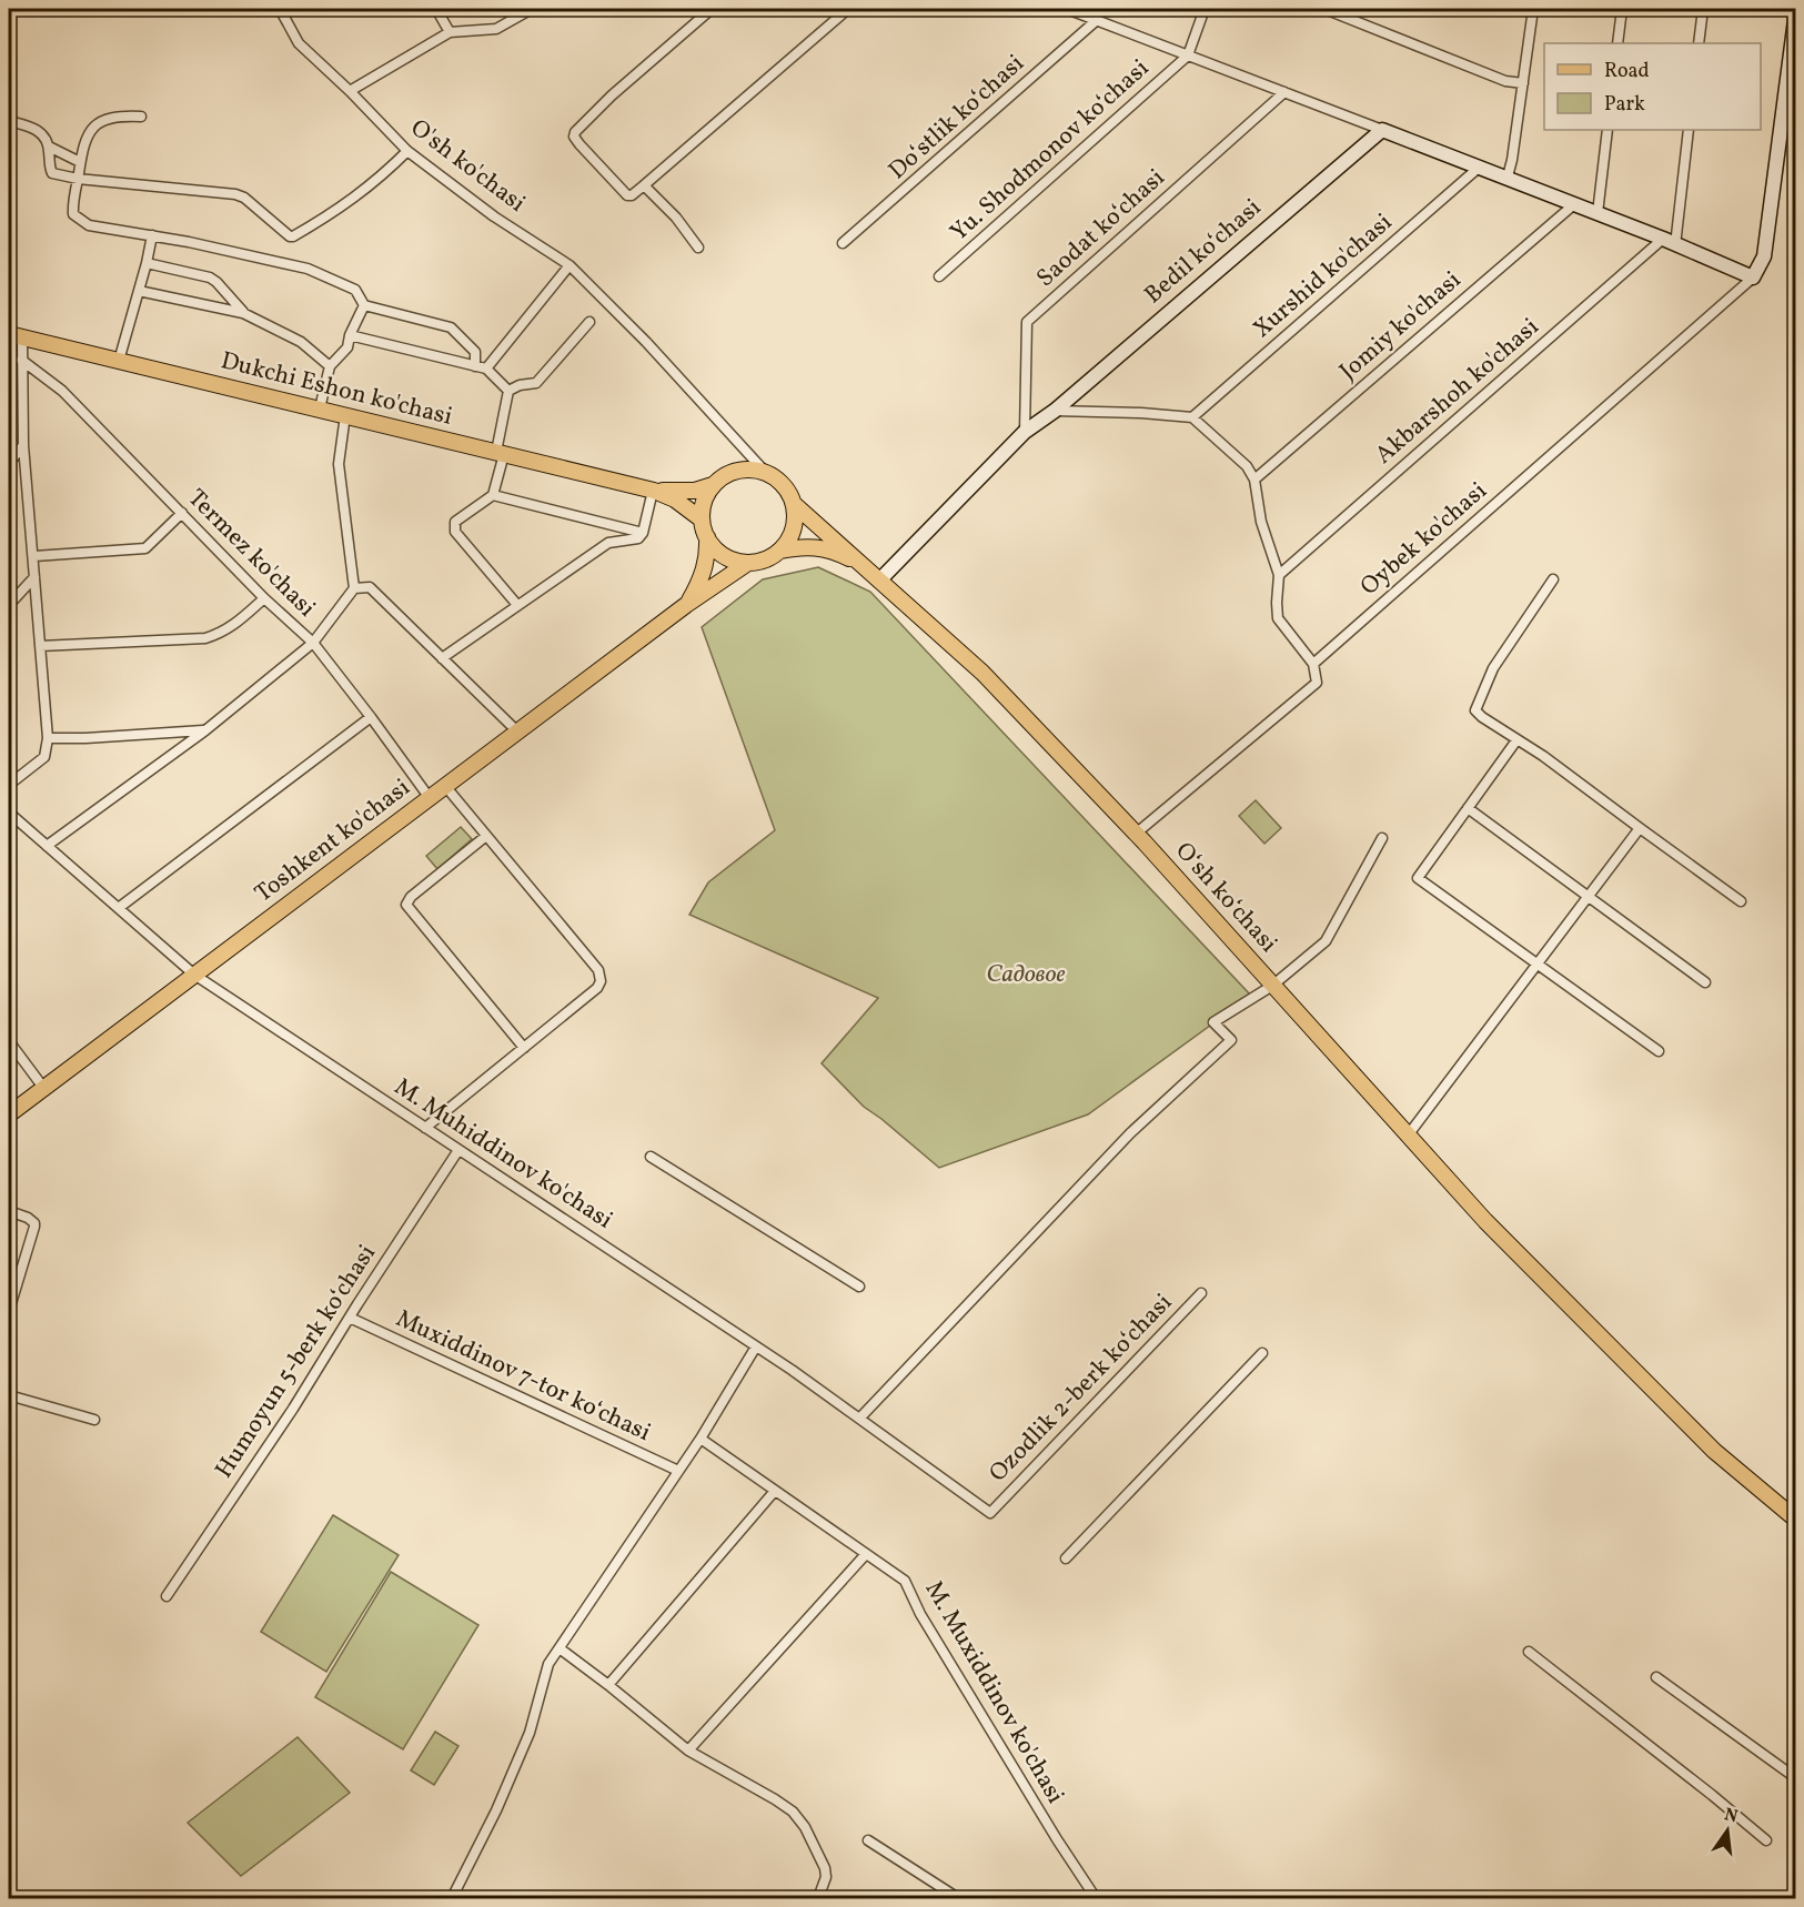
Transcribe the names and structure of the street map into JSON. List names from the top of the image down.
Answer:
{
  "streets": {
    "main road": ["Dukchi Eshon ko'chasi", "Toshkent ko'chasi", "Oʻsh koʻchasi"],
    "street": [
      "Doʻstlik koʻchasi",
      "Yu. Shodmonov koʻchasi",
      "O'sh ko'chasi",
      "Saodat koʻchasi",
      "Bedil koʻchasi",
      "Xurshid ko'chasi",
      "Jomiy ko'chasi",
      "Akbarshoh ko'chasi",
      "Oybek ko'chasi",
      "Termez ko'chasi",
      "M. Muhiddinov ko'chasi",
      "Humoyun 5-berk koʻchasi",
      "Muxiddinov 7-tor koʻchasi",
      "Ozodlik 2-berk koʻchasi",
      "M. Muxiddinov ko'chasi"
    ]
  },
  "crossings": [
    ["O'sh ko'chasi", "Toshkent ko'chasi"],
    ["Saodat koʻchasi", "Bedil koʻchasi"],
    ["Bedil koʻchasi", "Oʻsh koʻchasi"],
    ["Termez ko'chasi", "Toshkent ko'chasi"],
    ["Toshkent ko'chasi", "M. Muhiddinov ko'chasi"],
    ["M. Muhiddinov ko'chasi", "Humoyun 5-berk koʻchasi"],
    ["M. Muhiddinov ko'chasi", "Ozodlik 2-berk koʻchasi"],
    ["Humoyun 5-berk koʻchasi", "Muxiddinov 7-tor koʻchasi"]
  ],
  "parks": ["Садовое"],
  "legend": ["Road", "Park"],
  "north": "top"
}
